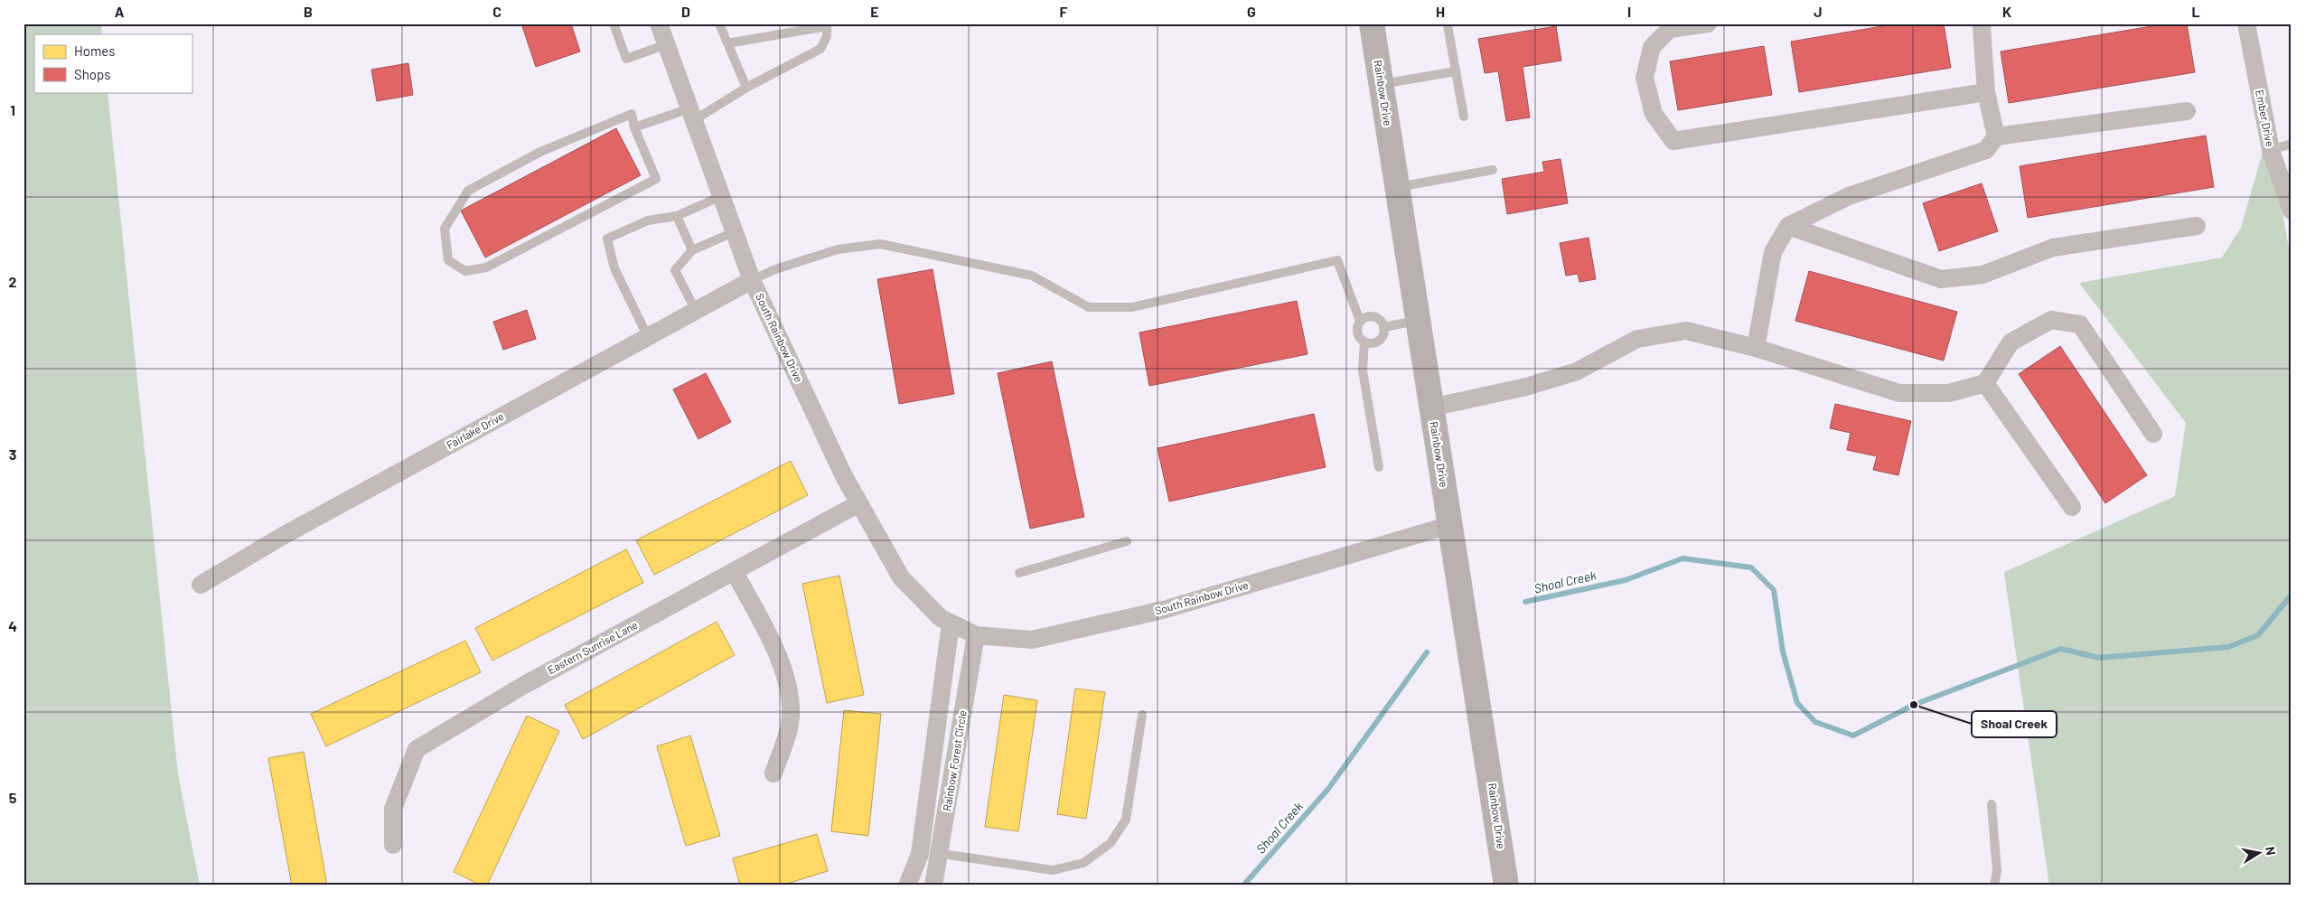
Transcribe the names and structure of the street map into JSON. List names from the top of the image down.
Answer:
{
  "streets": {
    "street": [
      "Rainbow Drive",
      "Ember Drive",
      "South Rainbow Drive",
      "Fairlake Drive",
      "Eastern Sunrise Lane",
      "Rainbow Forest Circle"
    ]
  },
  "crossings": [
    ["Rainbow Drive", "South Rainbow Drive"],
    ["South Rainbow Drive", "Fairlake Drive"],
    ["South Rainbow Drive", "Eastern Sunrise Lane"],
    ["South Rainbow Drive", "Rainbow Forest Circle"]
  ],
  "water": ["Shoal Creek"],
  "places": ["Shoal Creek"],
  "legend": ["Homes", "Shops"],
  "north": "right",
  "grid": {
    "columns": [
      "A",
      "B",
      "C",
      "D",
      "E",
      "F",
      "G",
      "H",
      "I",
      "J",
      "K",
      "L"
    ],
    "rows": [
      "1",
      "2",
      "3",
      "4",
      "5"
    ]
  }
}
